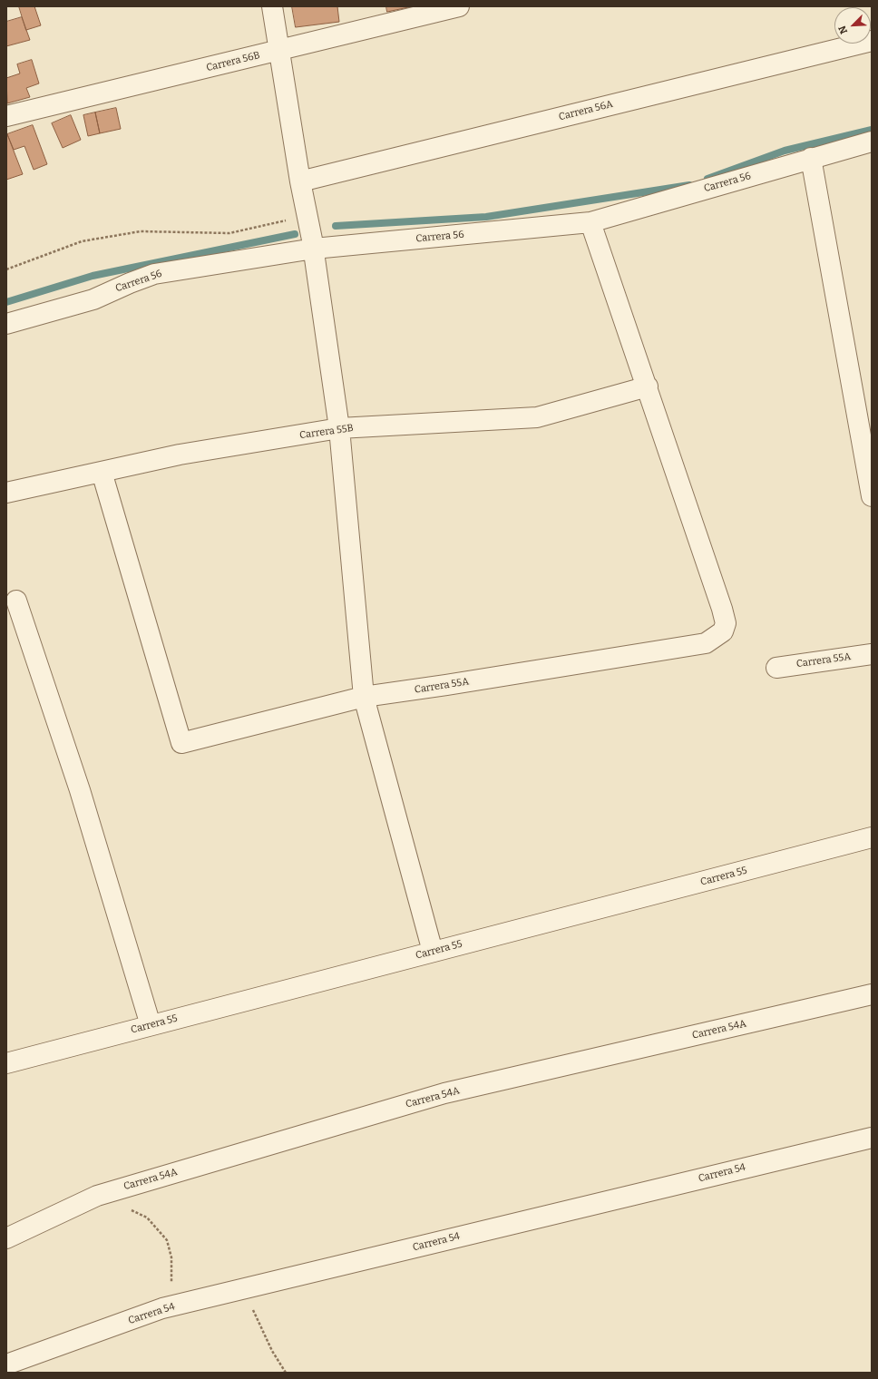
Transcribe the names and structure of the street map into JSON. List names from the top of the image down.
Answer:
{
  "streets": {
    "street": [
      "Carrera 56B",
      "Carrera 56A",
      "Carrera 56",
      "Carrera 55B",
      "Carrera 55A",
      "Carrera 55",
      "Carrera 54A",
      "Carrera 54"
    ]
  },
  "crossings": [
    ["Carrera 55B", "Carrera 55A"]
  ],
  "north": "bottom left"
}
